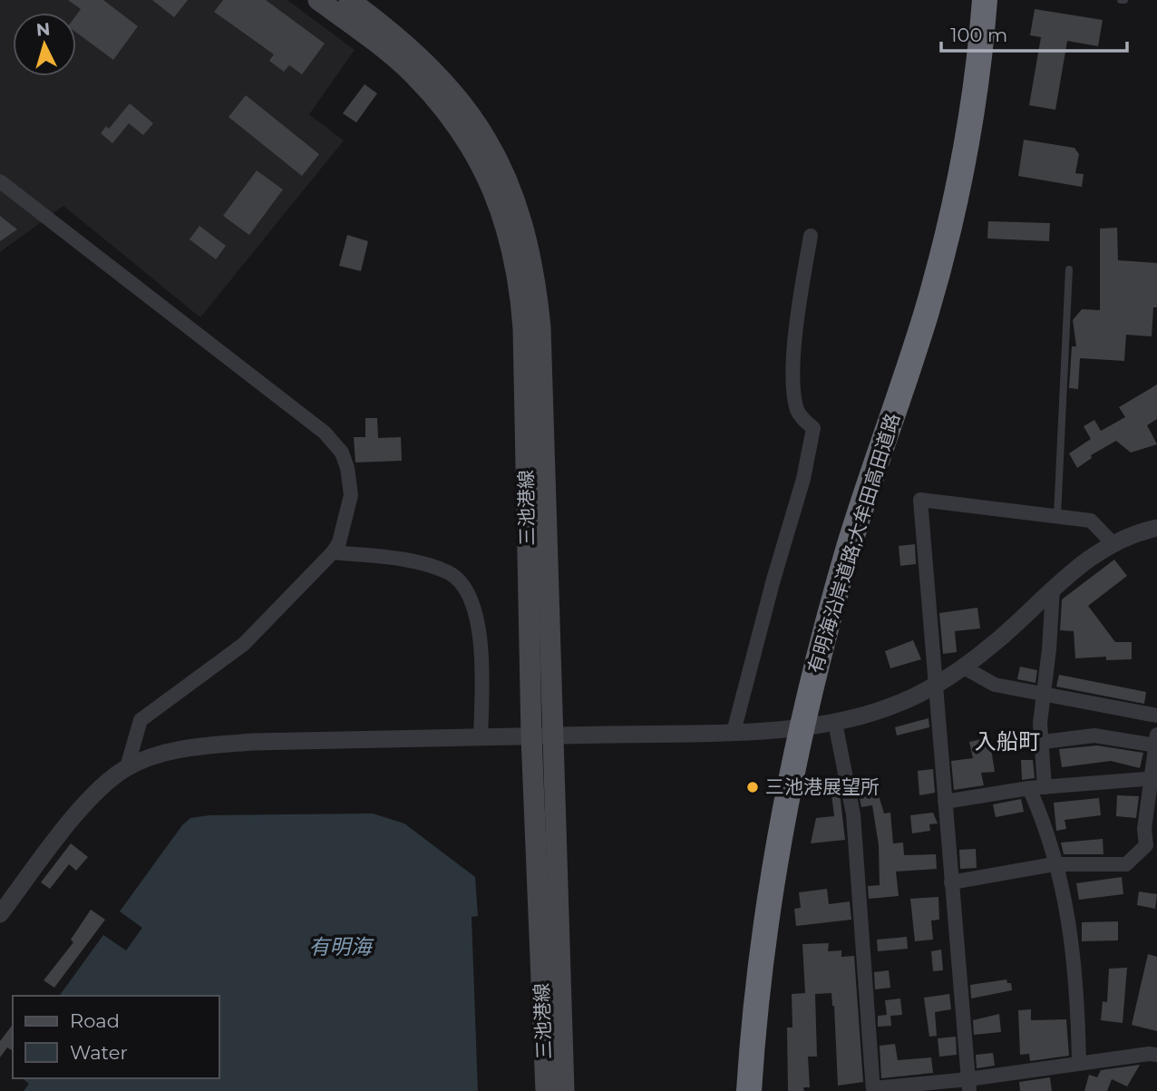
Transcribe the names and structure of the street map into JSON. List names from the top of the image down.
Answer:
{
  "streets": {
    "highway": ["有明海沿岸道路;大牟田高田道路"],
    "main road": ["三池港線"]
  },
  "districts": ["入船町"],
  "water": ["有明海"],
  "places": ["三池港展望所"],
  "legend": ["Road", "Water"],
  "scale_bar": "100 m",
  "north": "top"
}
